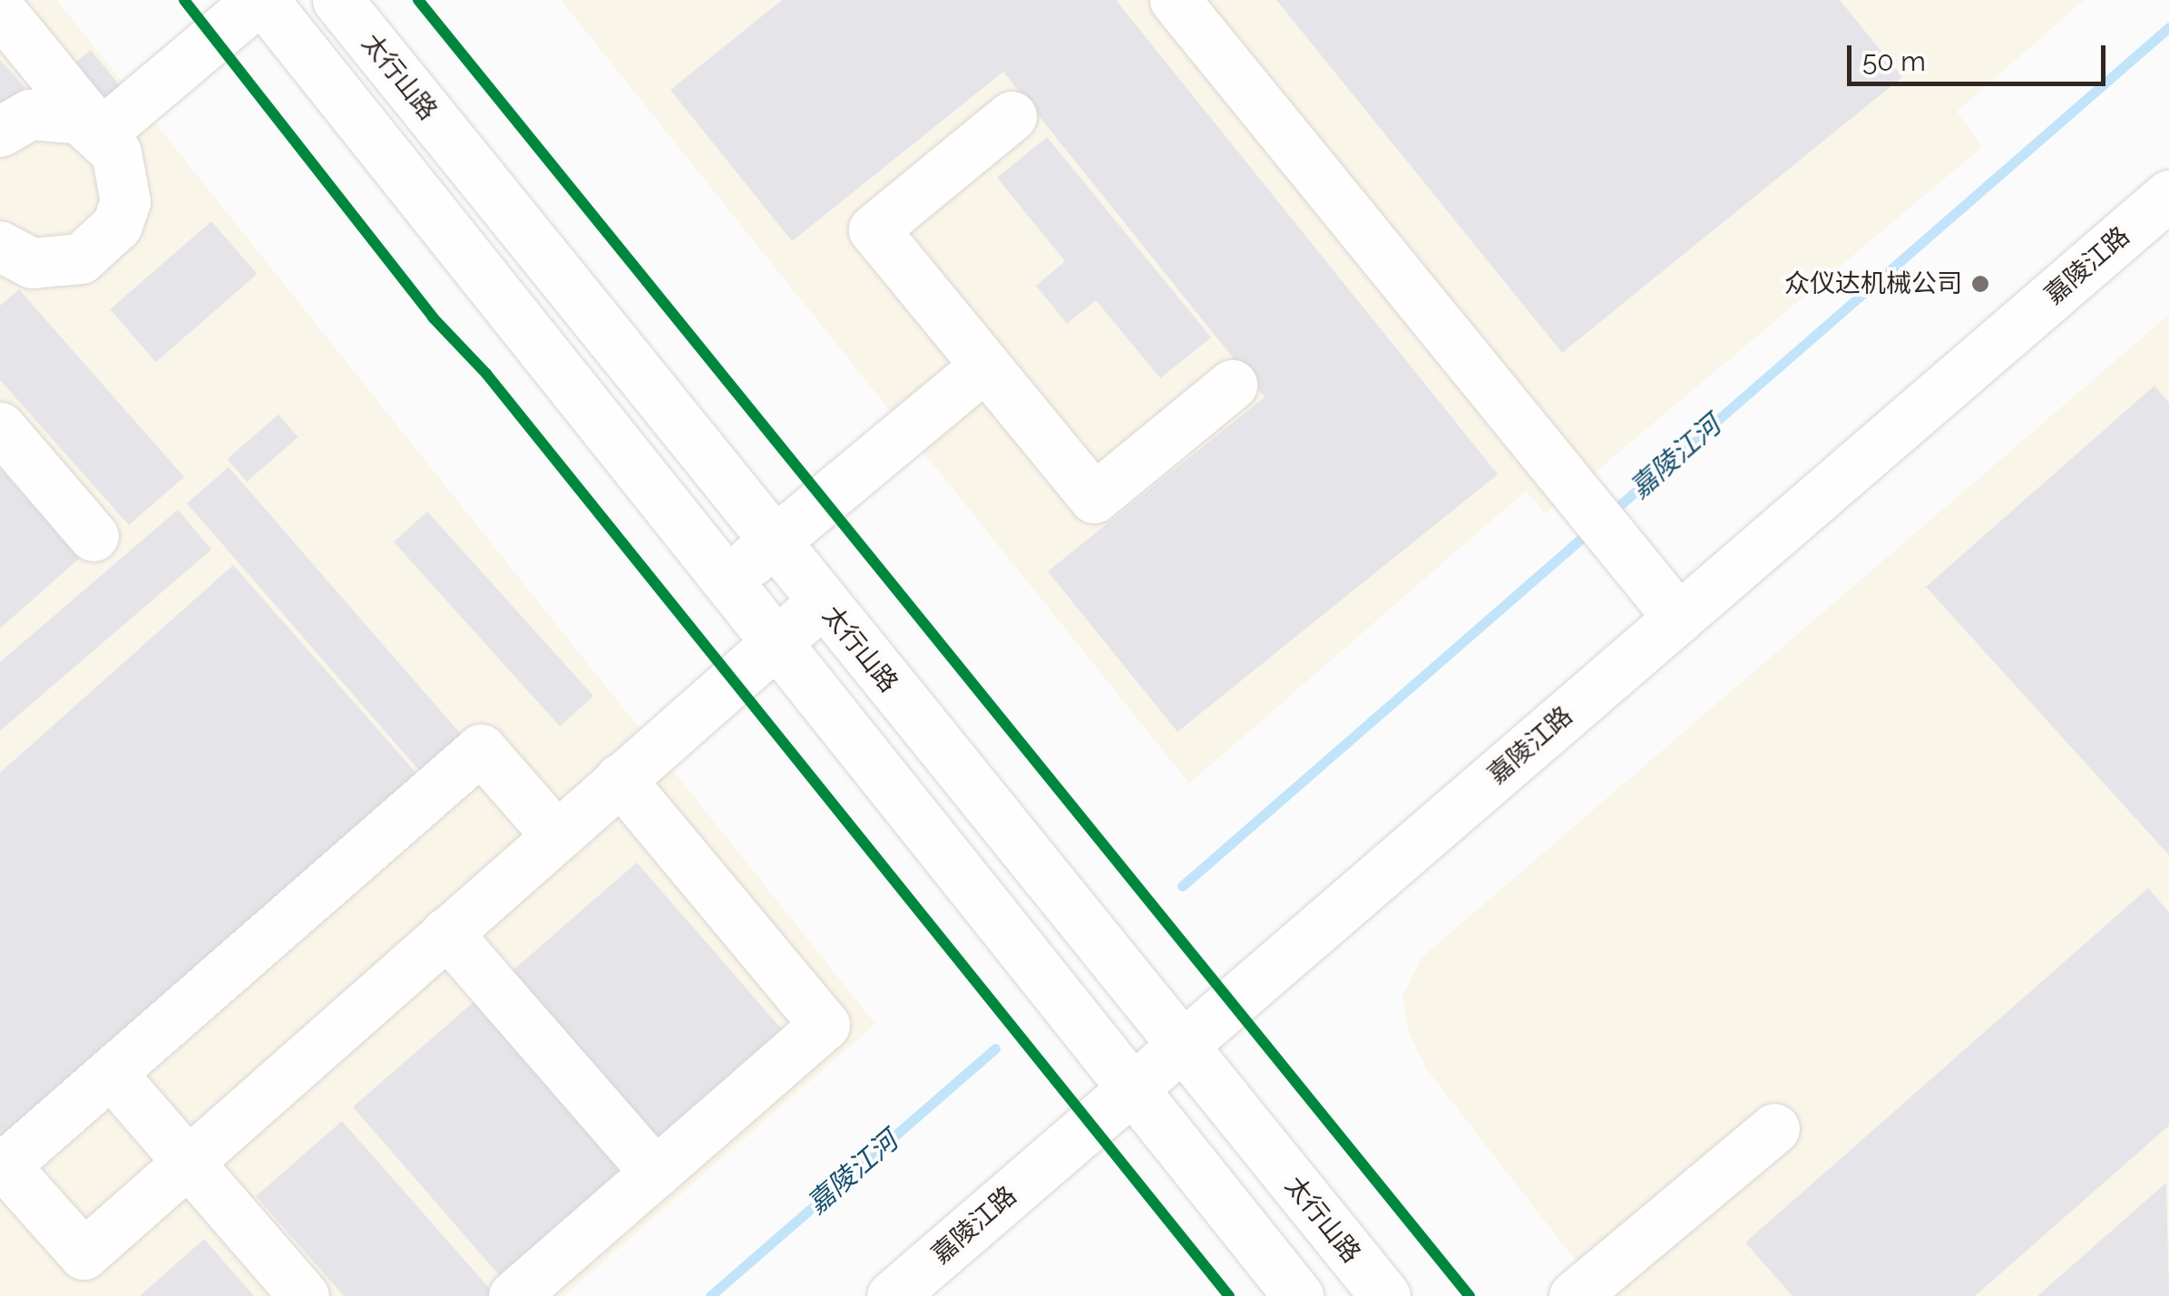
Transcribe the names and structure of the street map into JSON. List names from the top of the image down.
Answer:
{
  "streets": {
    "street": ["太行山路", "嘉陵江路"]
  },
  "crossings": [
    ["太行山路", "嘉陵江路"]
  ],
  "water": ["嘉陵江河"],
  "places": ["众仪达机械公司"],
  "scale_bar": "50 m"
}
